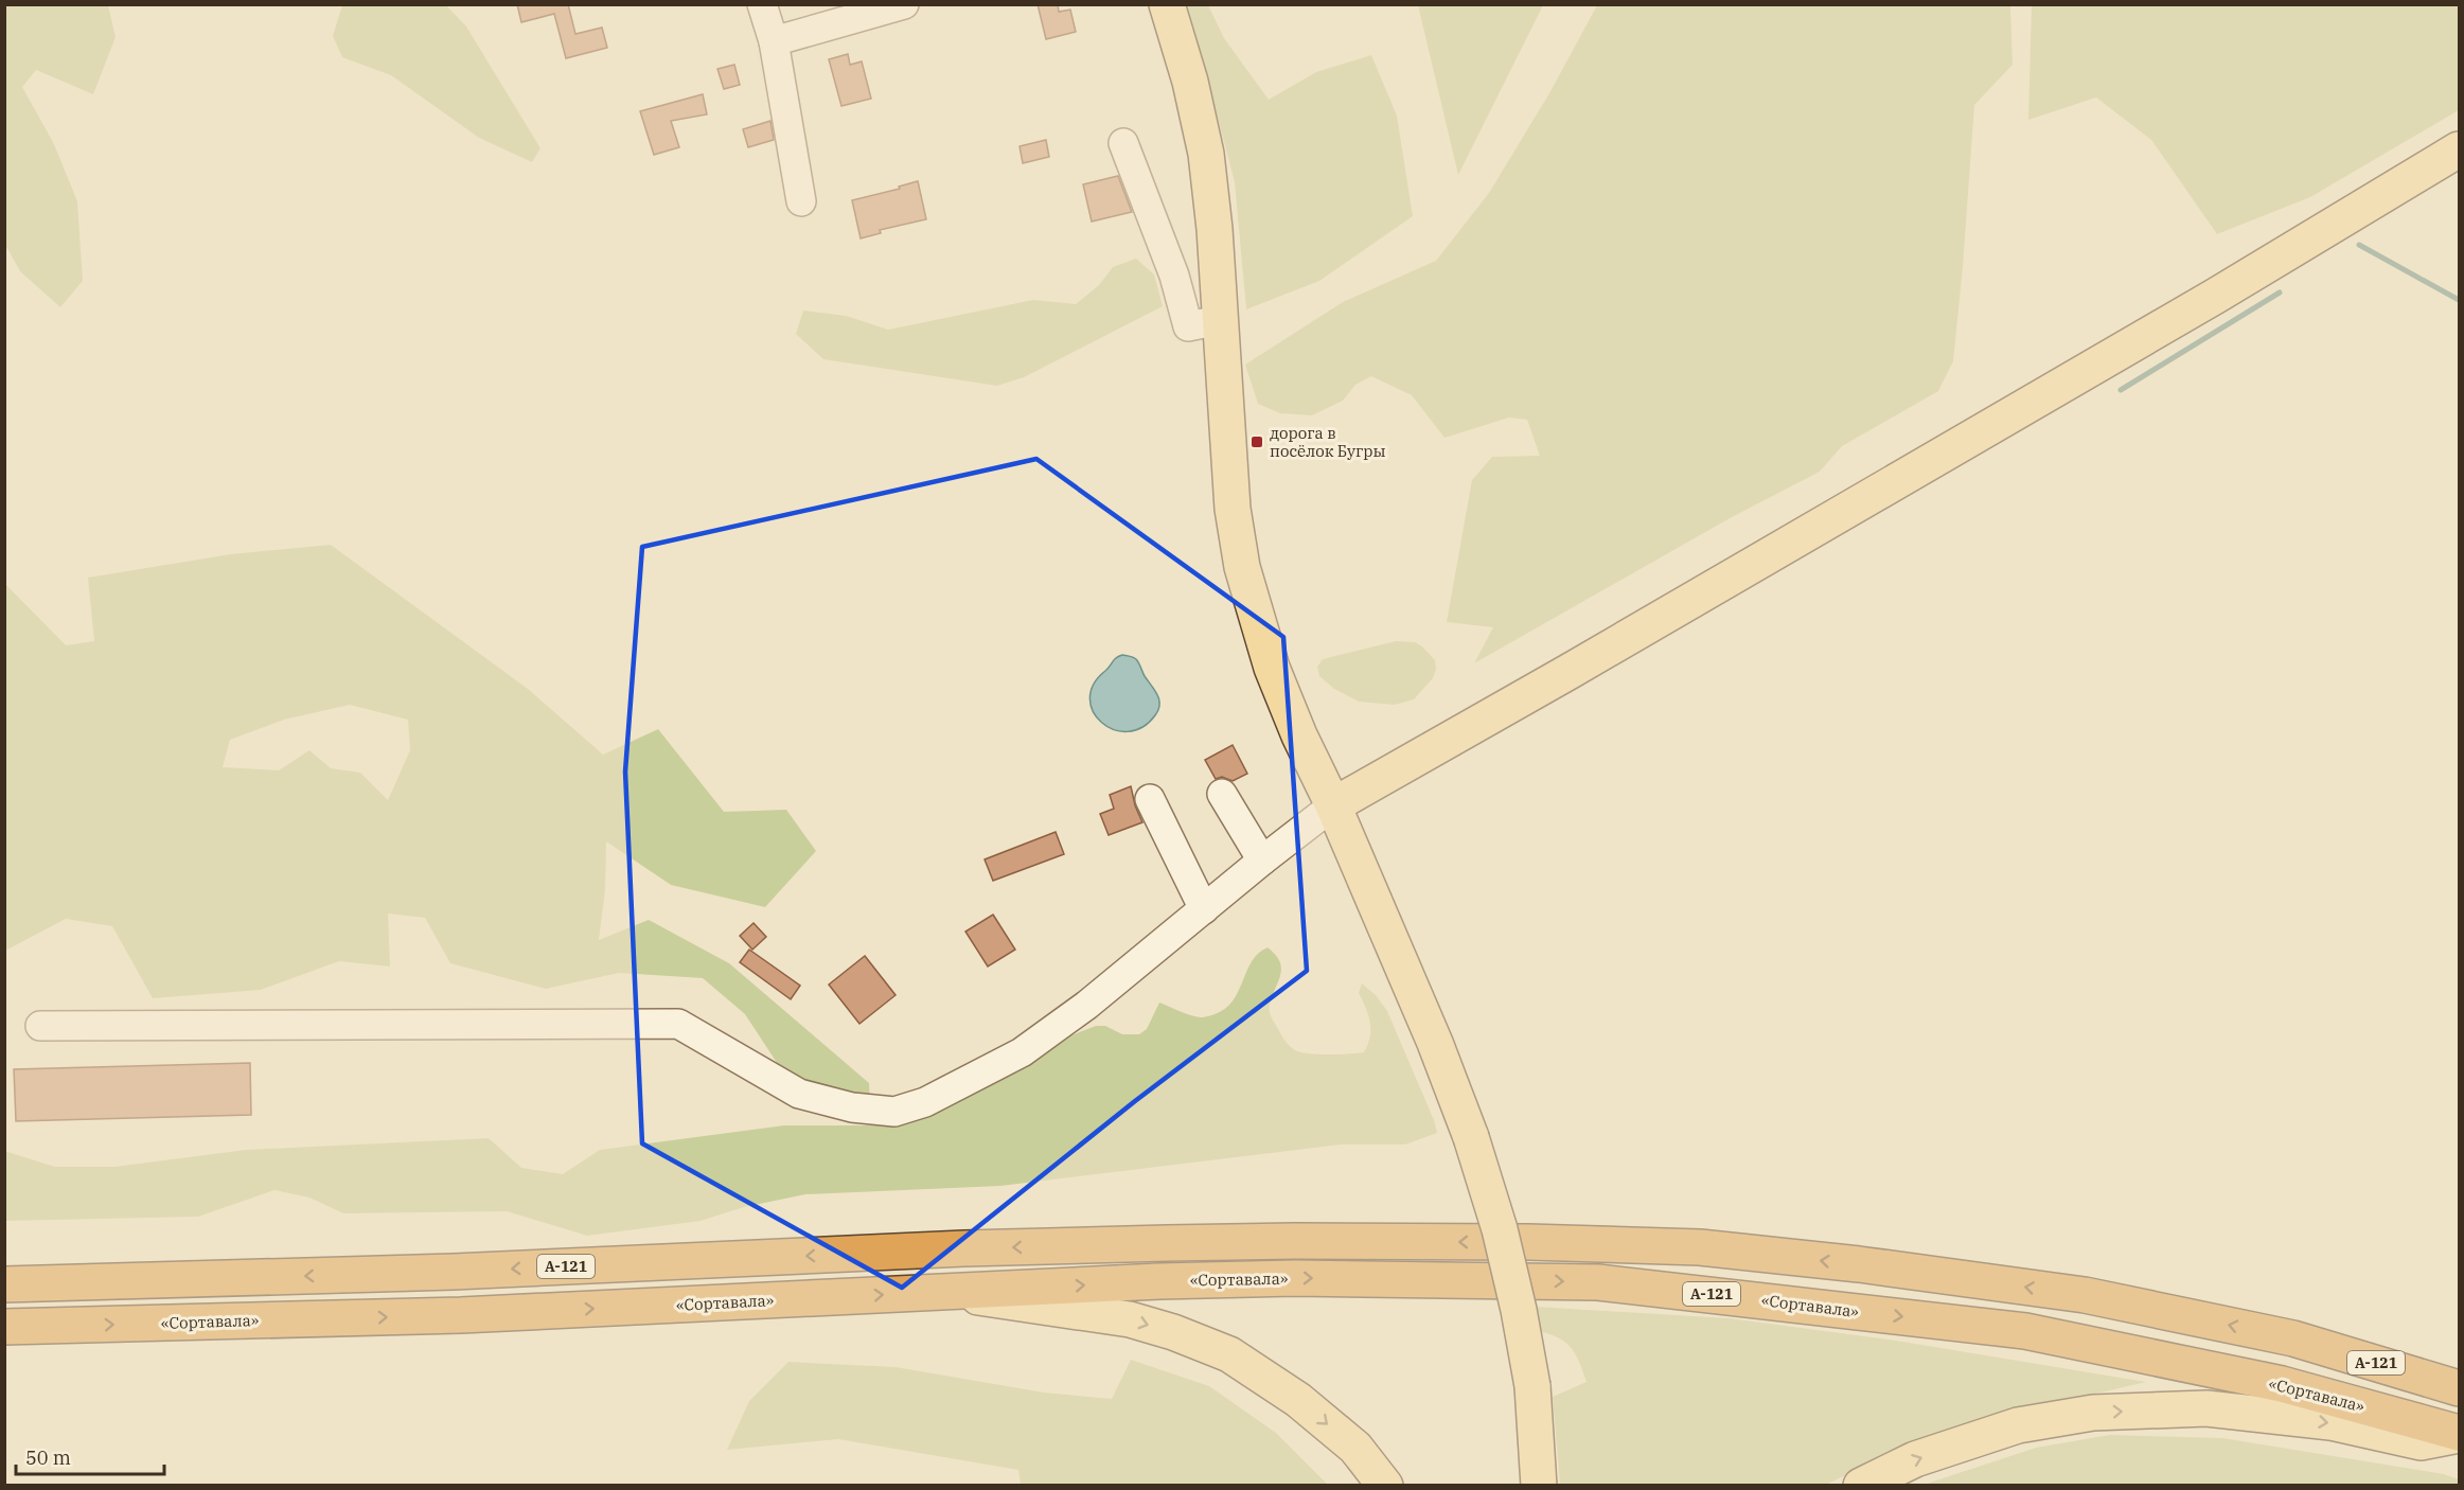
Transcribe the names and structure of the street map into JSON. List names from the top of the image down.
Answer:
{
  "streets": {
    "highway": ["А-121", "«Сортавала»"]
  },
  "places": {
    "transit": ["дорога в посёлок Бугры"]
  },
  "scale_bar": "50 m"
}
